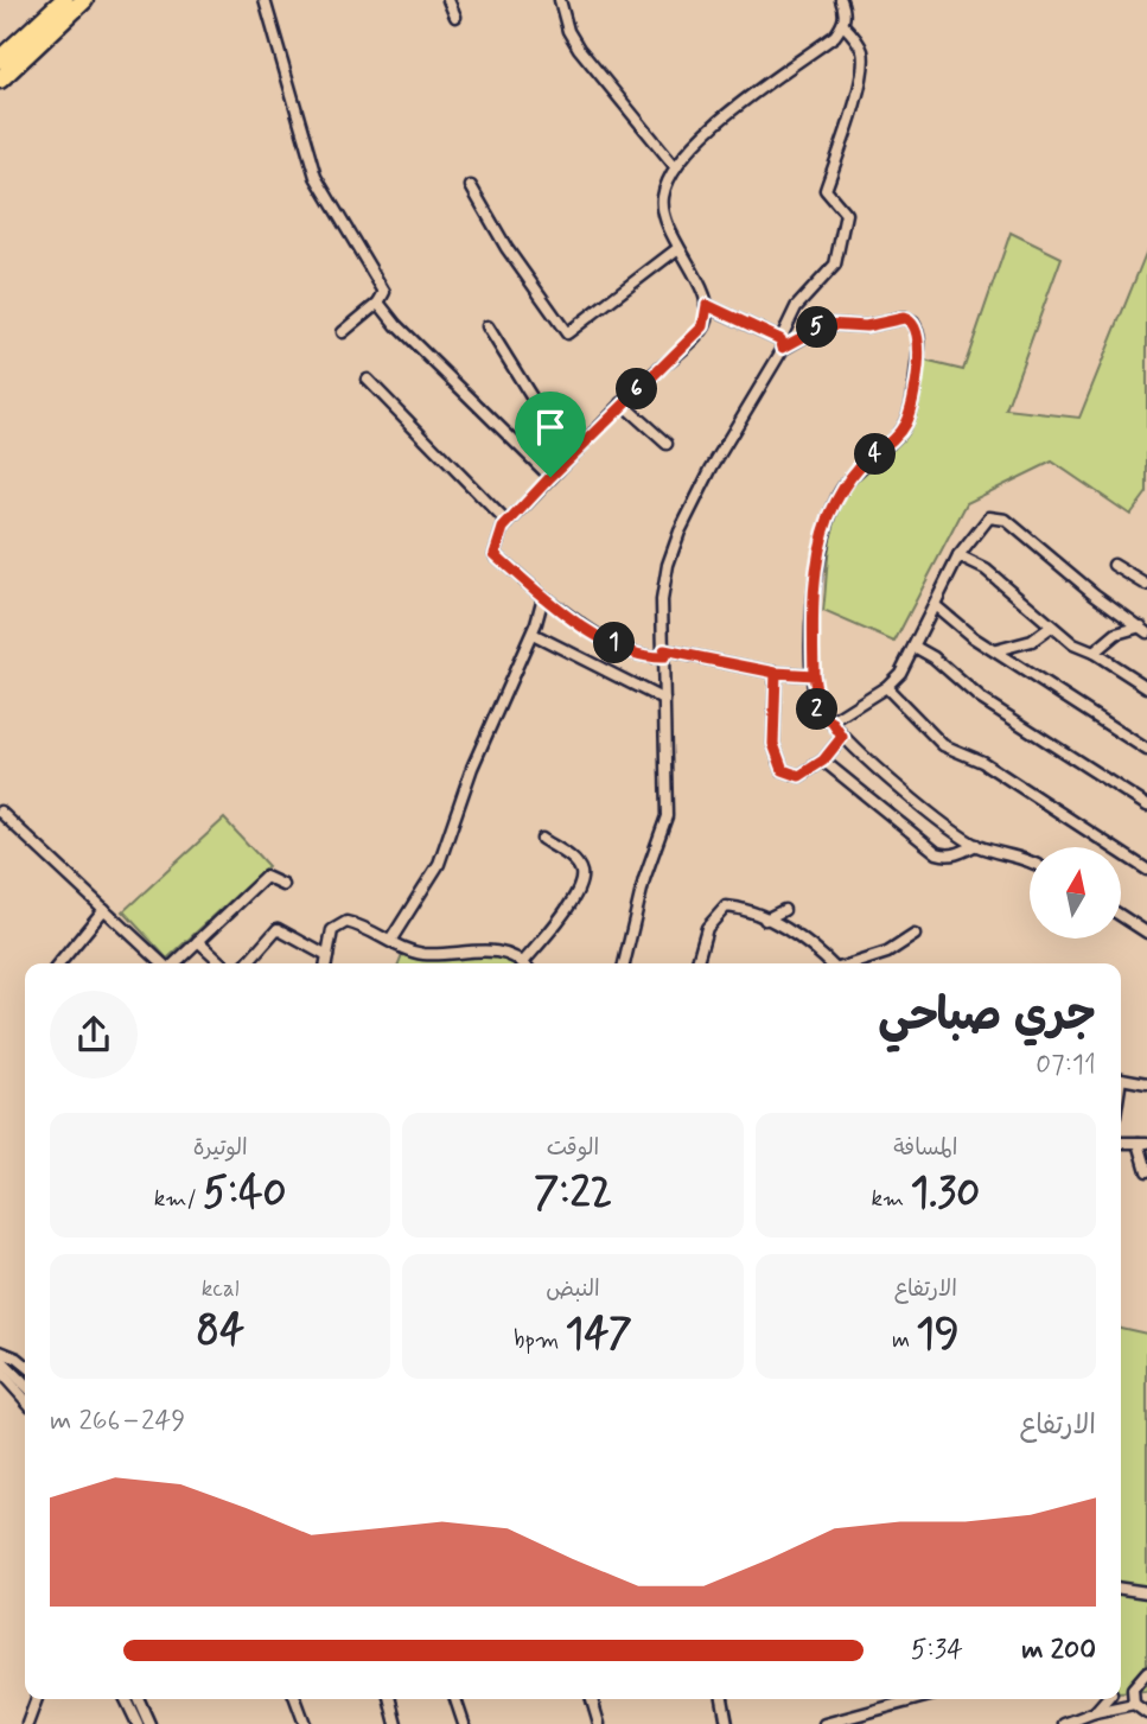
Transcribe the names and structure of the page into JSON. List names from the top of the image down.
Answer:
{
  "north": "top",
  "page": {
    "pins": [
      "5",
      "6",
      "4",
      "1",
      "2"
    ],
    "heading": ["جري صباحي", "07:11"],
    "stats": [
      ["المسافة", "1.30 km"],
      ["الوقت", "7:22"],
      ["الوتيرة", "5:40 /km"],
      ["الارتفاع", "19 m"],
      ["النبض", "147 bpm"],
      ["kcal", "84"]
    ],
    "chart": ["الارتفاع", "249–266 m"],
    "list": [
      {
        "name": "200 m",
        "note": "5:34"
      }
    ]
  }
}
